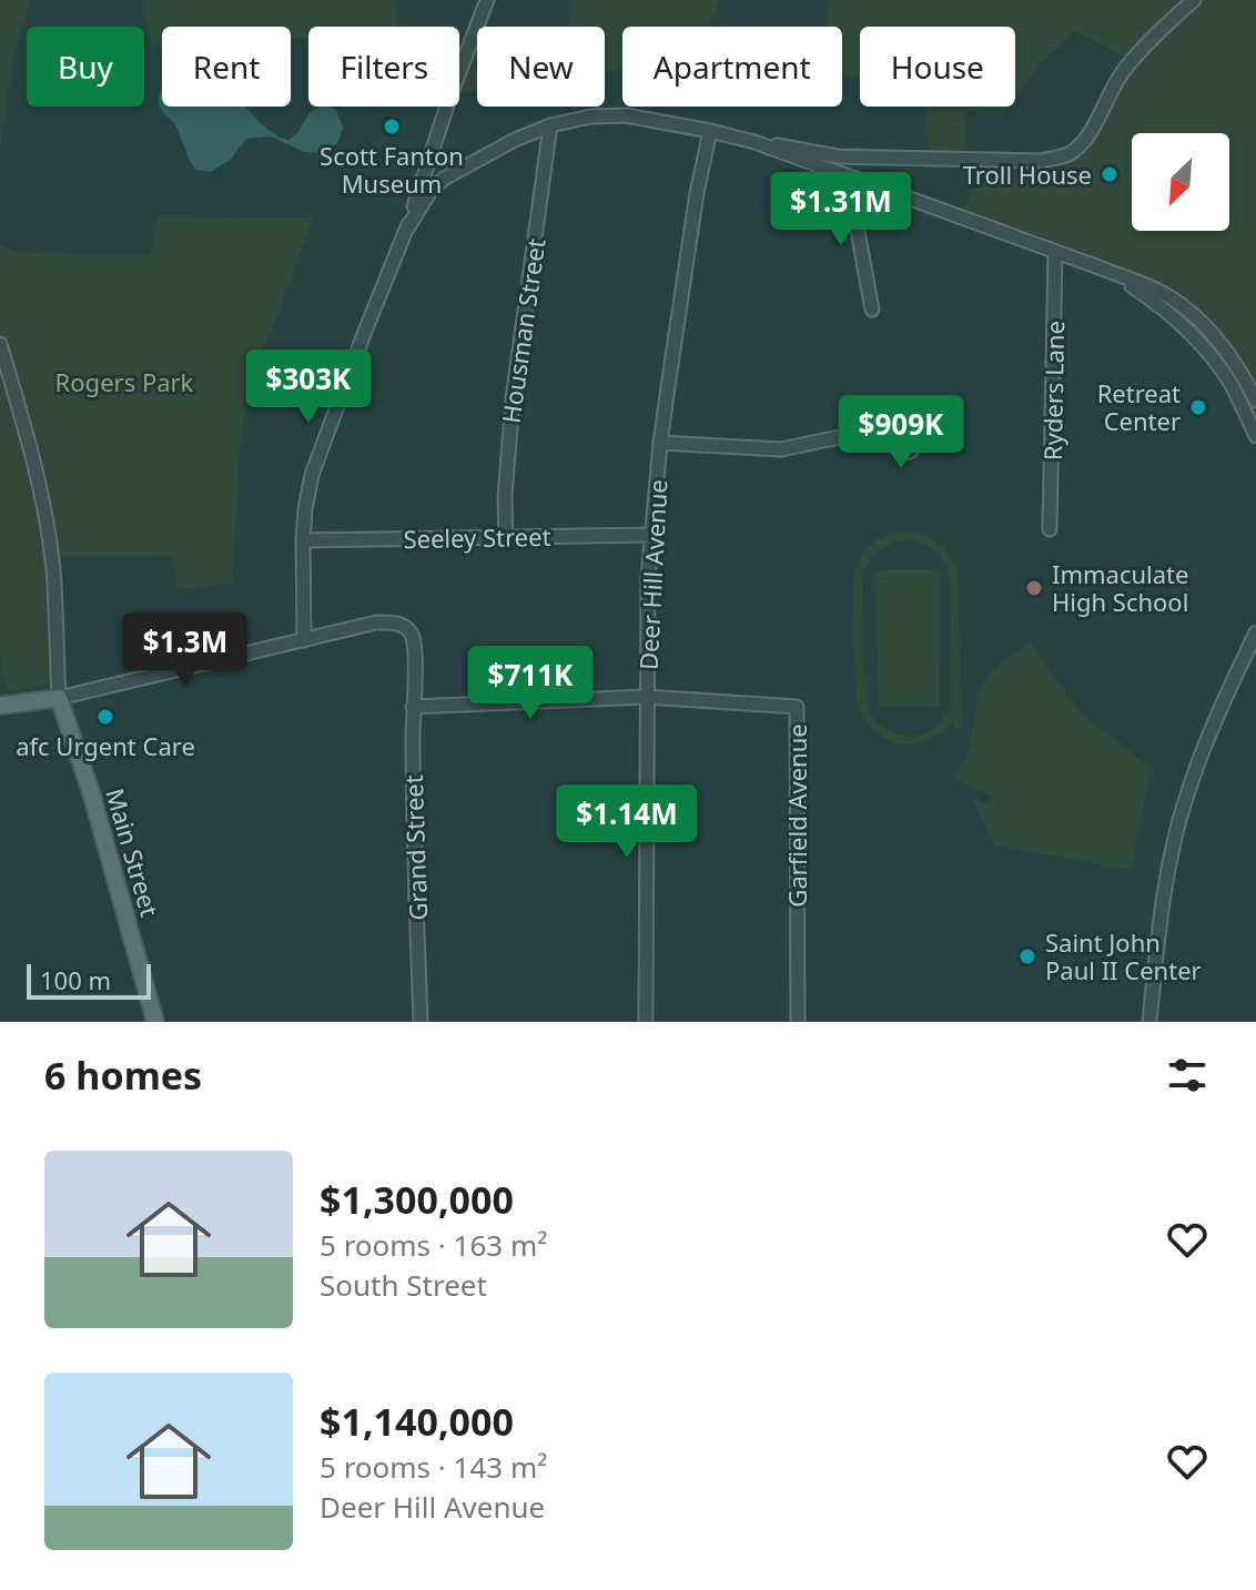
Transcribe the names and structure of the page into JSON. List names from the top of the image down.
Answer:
{
  "streets": {
    "main road": ["Main Street"],
    "street": [
      "Housman Street",
      "Ryders Lane",
      "Seeley Street",
      "Deer Hill Avenue",
      "Garfield Avenue",
      "Grand Street"
    ]
  },
  "crossings": [
    ["Housman Street", "Seeley Street"],
    ["Seeley Street", "Deer Hill Avenue"],
    ["Deer Hill Avenue", "Garfield Avenue"]
  ],
  "parks": ["Rogers Park"],
  "places": [
    "Scott Fanton Museum",
    "Troll House",
    "Retreat Center",
    "Immaculate High School",
    "afc Urgent Care",
    "Saint John Paul II Center"
  ],
  "scale_bar": "100 m",
  "north": "bottom left",
  "page": {
    "chip": [
      "Buy",
      "Rent",
      "Filters",
      "New",
      "Apartment",
      "House"
    ],
    "price": [
      "$1.31M",
      "$303K",
      "$909K",
      "$1.3M",
      "$711K",
      "$1.14M"
    ],
    "scale": "100 m",
    "heading": "6 homes",
    "list": [
      {
        "name": "$1,300,000",
        "note": "5 rooms · 163 m² · South Street"
      },
      {
        "name": "$1,140,000",
        "note": "5 rooms · 143 m² · Deer Hill Avenue"
      }
    ]
  }
}
